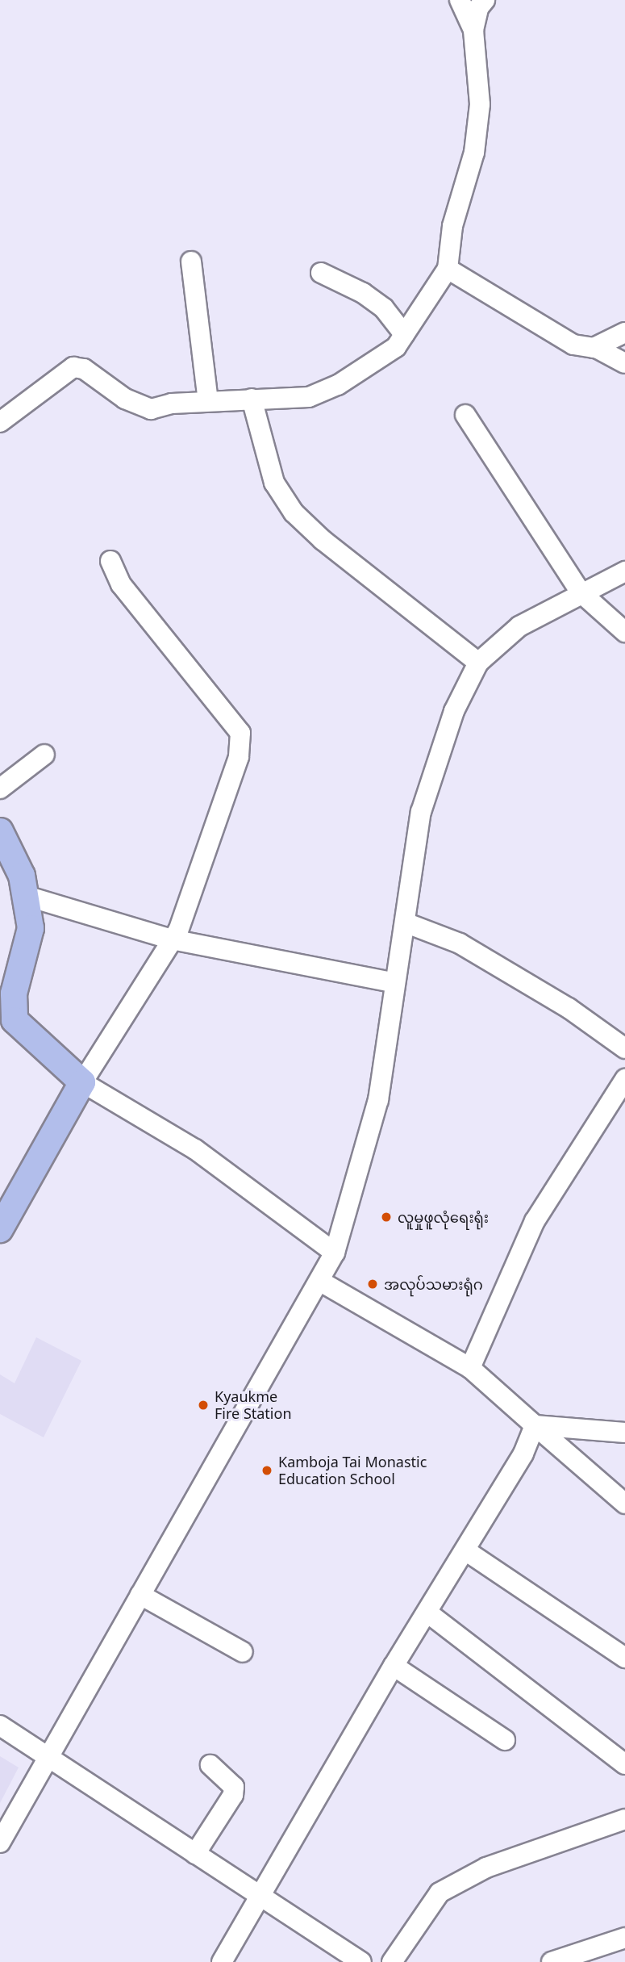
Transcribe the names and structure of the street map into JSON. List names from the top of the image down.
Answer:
{
  "places": [
    "လူမှုဖူလုံရေးရုံး",
    "အလုပ်သမားရုံဂ",
    "Kyaukme Fire Station",
    "Kamboja Tai Monastic Education School"
  ]
}
